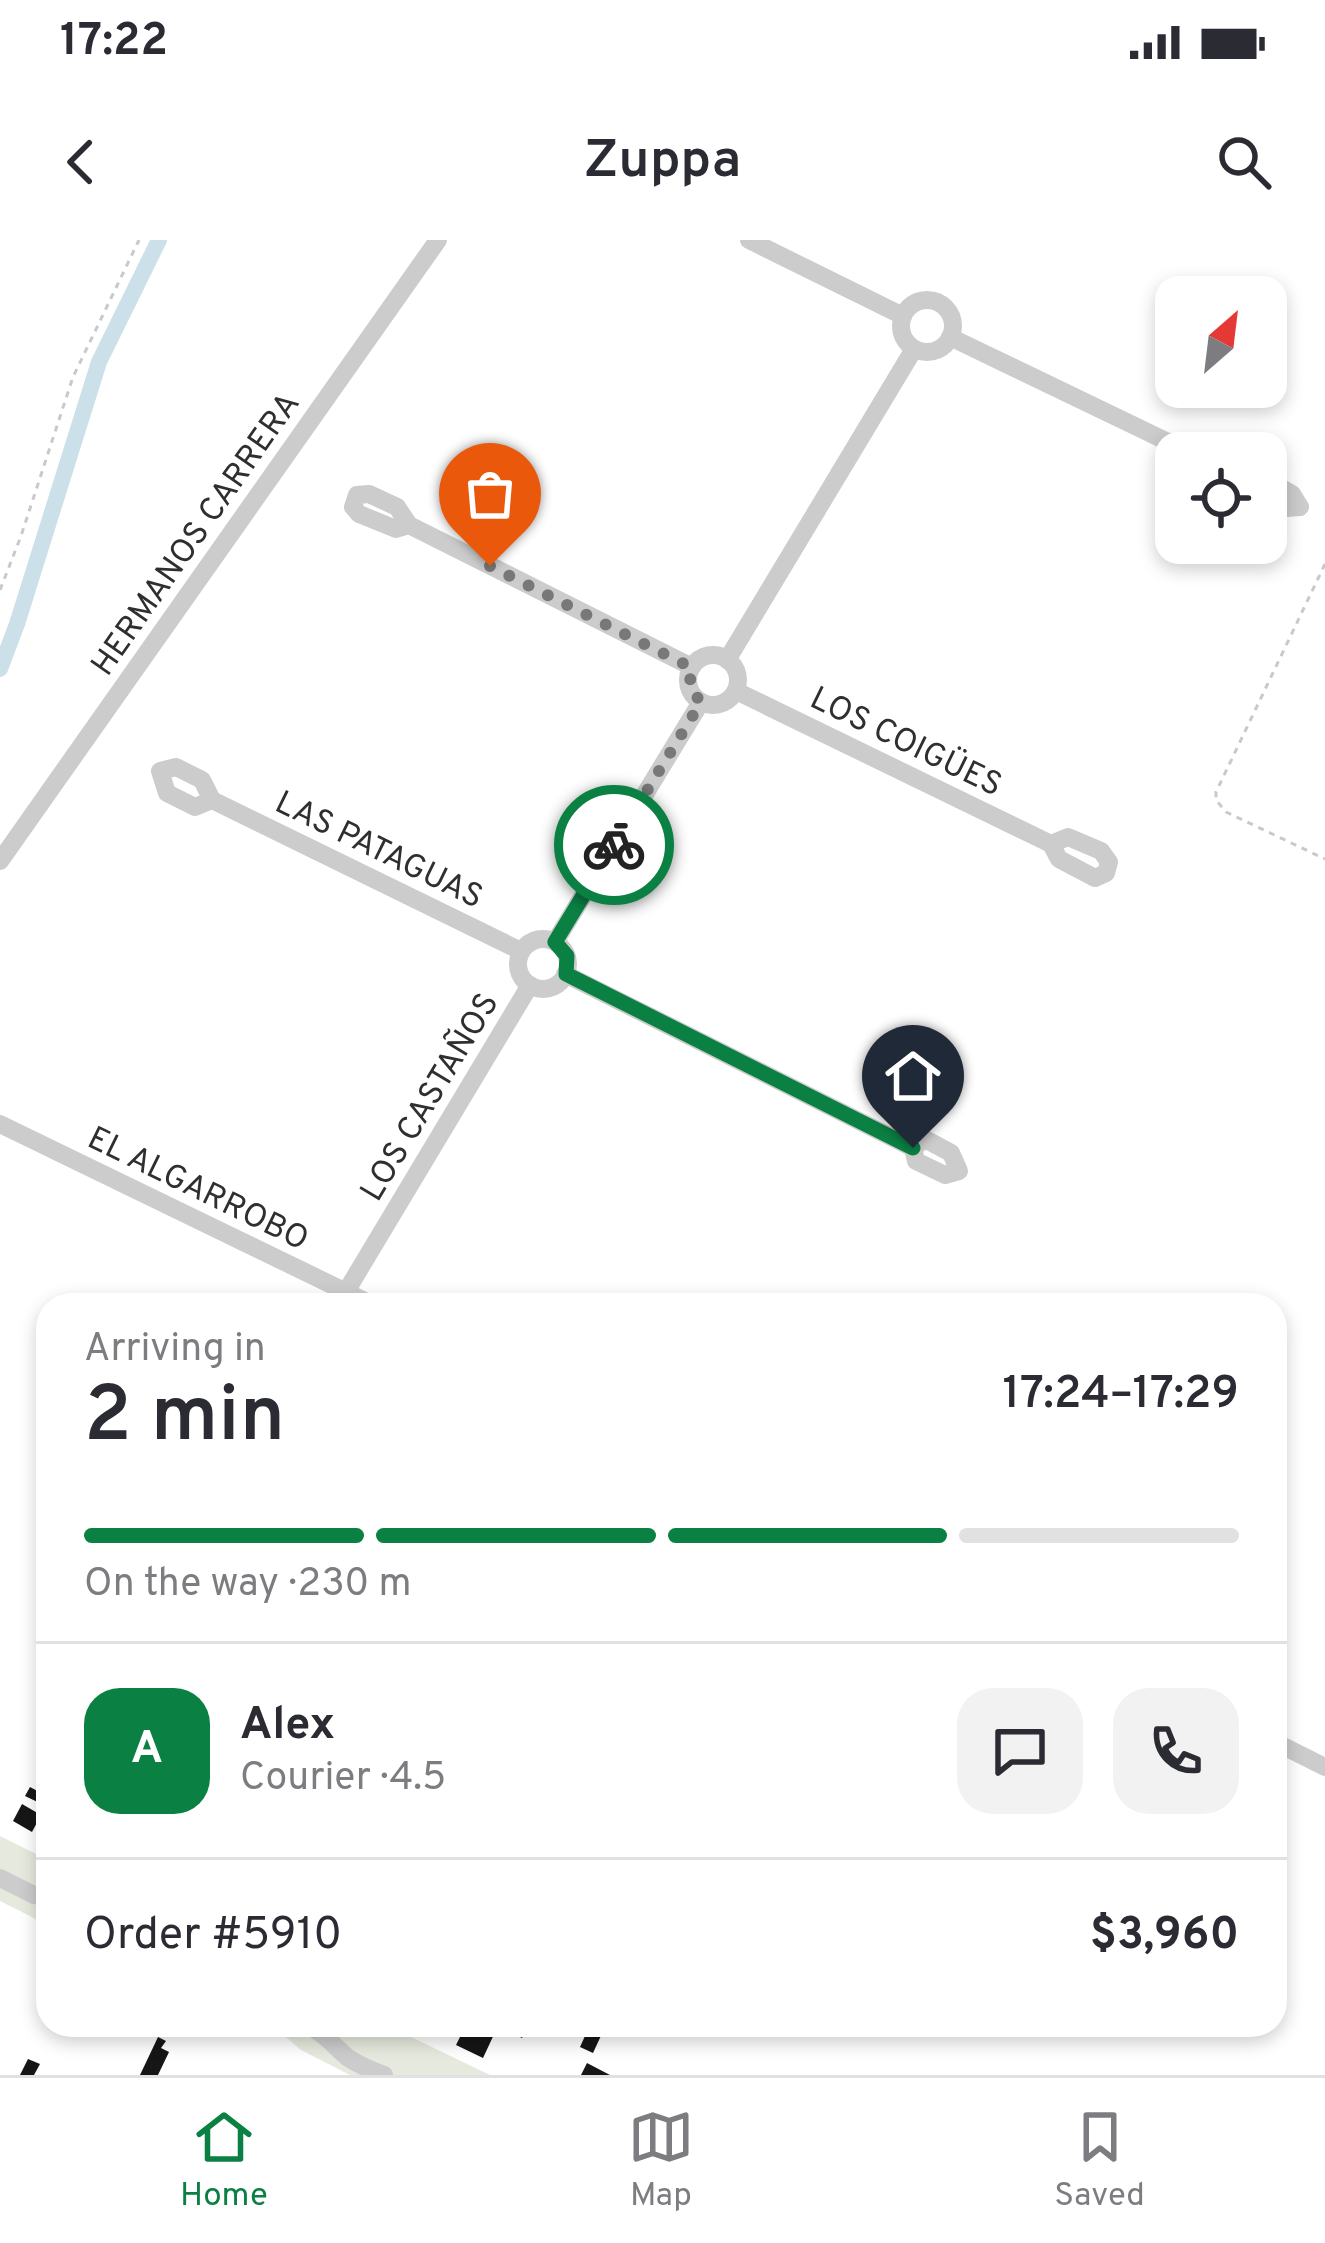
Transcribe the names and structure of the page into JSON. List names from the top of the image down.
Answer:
{
  "streets": {
    "street": [
      "HERMANOS CARRERA",
      "LOS COIGÜES",
      "LAS PATAGUAS",
      "LOS CASTAÑOS",
      "EL ALGARROBO"
    ]
  },
  "crossings": [
    ["LAS PATAGUAS", "LOS CASTAÑOS"]
  ],
  "north": "top right",
  "page": {
    "status": "17:22",
    "header": "Zuppa",
    "heading": ["2 min", "Arriving in", "17:24–17:29"],
    "panel": [
      "Alex",
      "Courier · 4.5",
      "Order #5910",
      "$3,960"
    ],
    "bar": "On the way · 230 m",
    "round": "A",
    "tabs": ["Home", "Map", "Saved"]
  }
}
